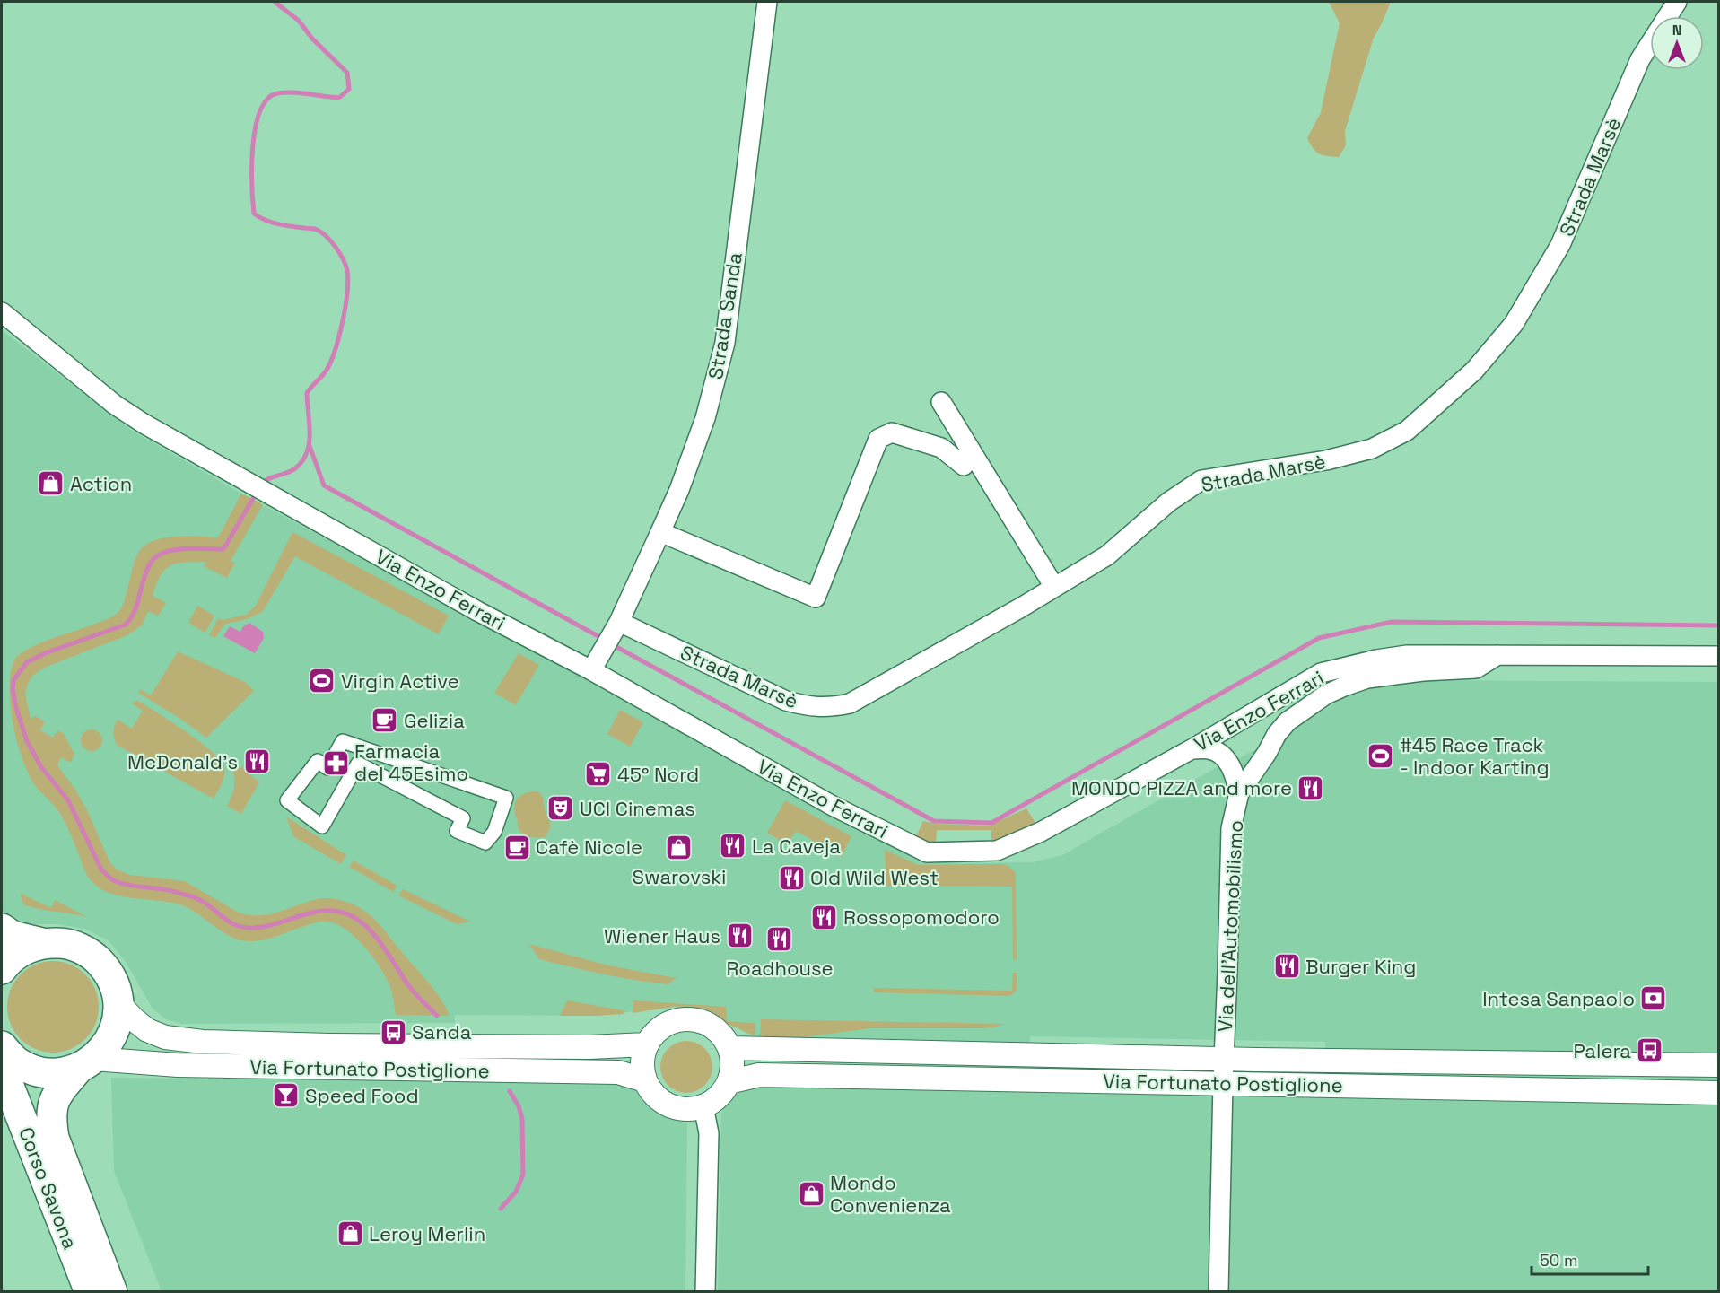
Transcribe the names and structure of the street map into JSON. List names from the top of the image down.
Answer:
{
  "streets": {
    "main road": ["Corso Savona"],
    "street": [
      "Strada Marsè",
      "Strada Sanda",
      "Via Enzo Ferrari",
      "Via dell'Automobilismo",
      "Via Fortunato Postiglione"
    ]
  },
  "crossings": [
    ["Strada Marsè", "Strada Sanda"],
    ["Strada Sanda", "Via Enzo Ferrari"],
    ["Via Enzo Ferrari", "Via dell'Automobilismo"],
    ["Via dell'Automobilismo", "Via Fortunato Postiglione"],
    ["Via Fortunato Postiglione", "Corso Savona"]
  ],
  "places": {
    "shop": [
      "Action",
      "Swarovski",
      "Mondo Convenienza",
      "Leroy Merlin"
    ],
    "sports": ["Virgin Active", "#45 Race Track - Indoor Karting"],
    "cafe": ["Gelizia", "Cafè Nicole"],
    "restaurant": [
      "McDonald's",
      "MONDO PIZZA and more",
      "La Caveja",
      "Old Wild West",
      "Rossopomodoro",
      "Wiener Haus",
      "Roadhouse",
      "Burger King"
    ],
    "pharmacy": ["Farmacia del 45Esimo"],
    "supermarket": ["45° Nord"],
    "theatre": ["UCI Cinemas"],
    "bank": ["Intesa Sanpaolo"],
    "bus stop": ["Sanda", "Palera"],
    "bar": ["Speed Food"]
  },
  "scale_bar": "50 m",
  "north": "top"
}
